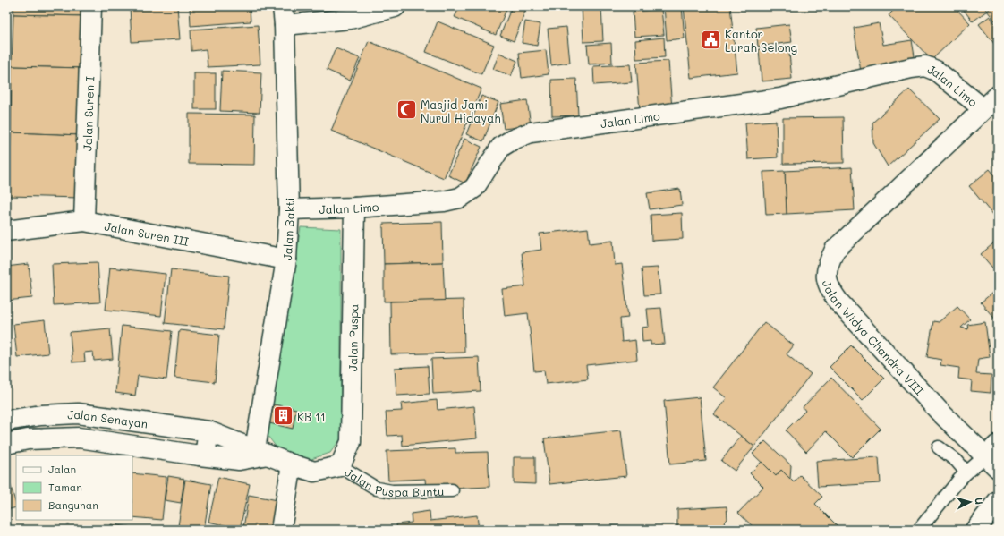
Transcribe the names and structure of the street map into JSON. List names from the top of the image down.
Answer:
{
  "streets": {
    "street": [
      "Jalan Limo",
      "Jalan Suren I",
      "Jalan Bakti",
      "Jalan Suren III",
      "Jalan Widya Chandra VIII",
      "Jalan Puspa",
      "Jalan Senayan"
    ],
    "lane": ["Jalan Puspa Buntu"]
  },
  "crossings": [
    ["Jalan Limo", "Jalan Bakti"],
    ["Jalan Limo", "Jalan Widya Chandra VIII"],
    ["Jalan Limo", "Jalan Puspa"],
    ["Jalan Suren I", "Jalan Suren III"],
    ["Jalan Bakti", "Jalan Suren III"],
    ["Jalan Bakti", "Jalan Senayan"],
    ["Jalan Puspa", "Jalan Senayan"],
    ["Jalan Puspa", "Jalan Puspa Buntu"],
    ["Jalan Senayan", "Jalan Puspa Buntu"]
  ],
  "places": {
    "public building": ["Kantor Lurah Selong"],
    "mosque": ["Masjid Jami Nurul Hidayah"],
    "building": ["KB 11"]
  },
  "legend": ["Jalan", "Taman", "Bangunan"],
  "north": "right"
}
